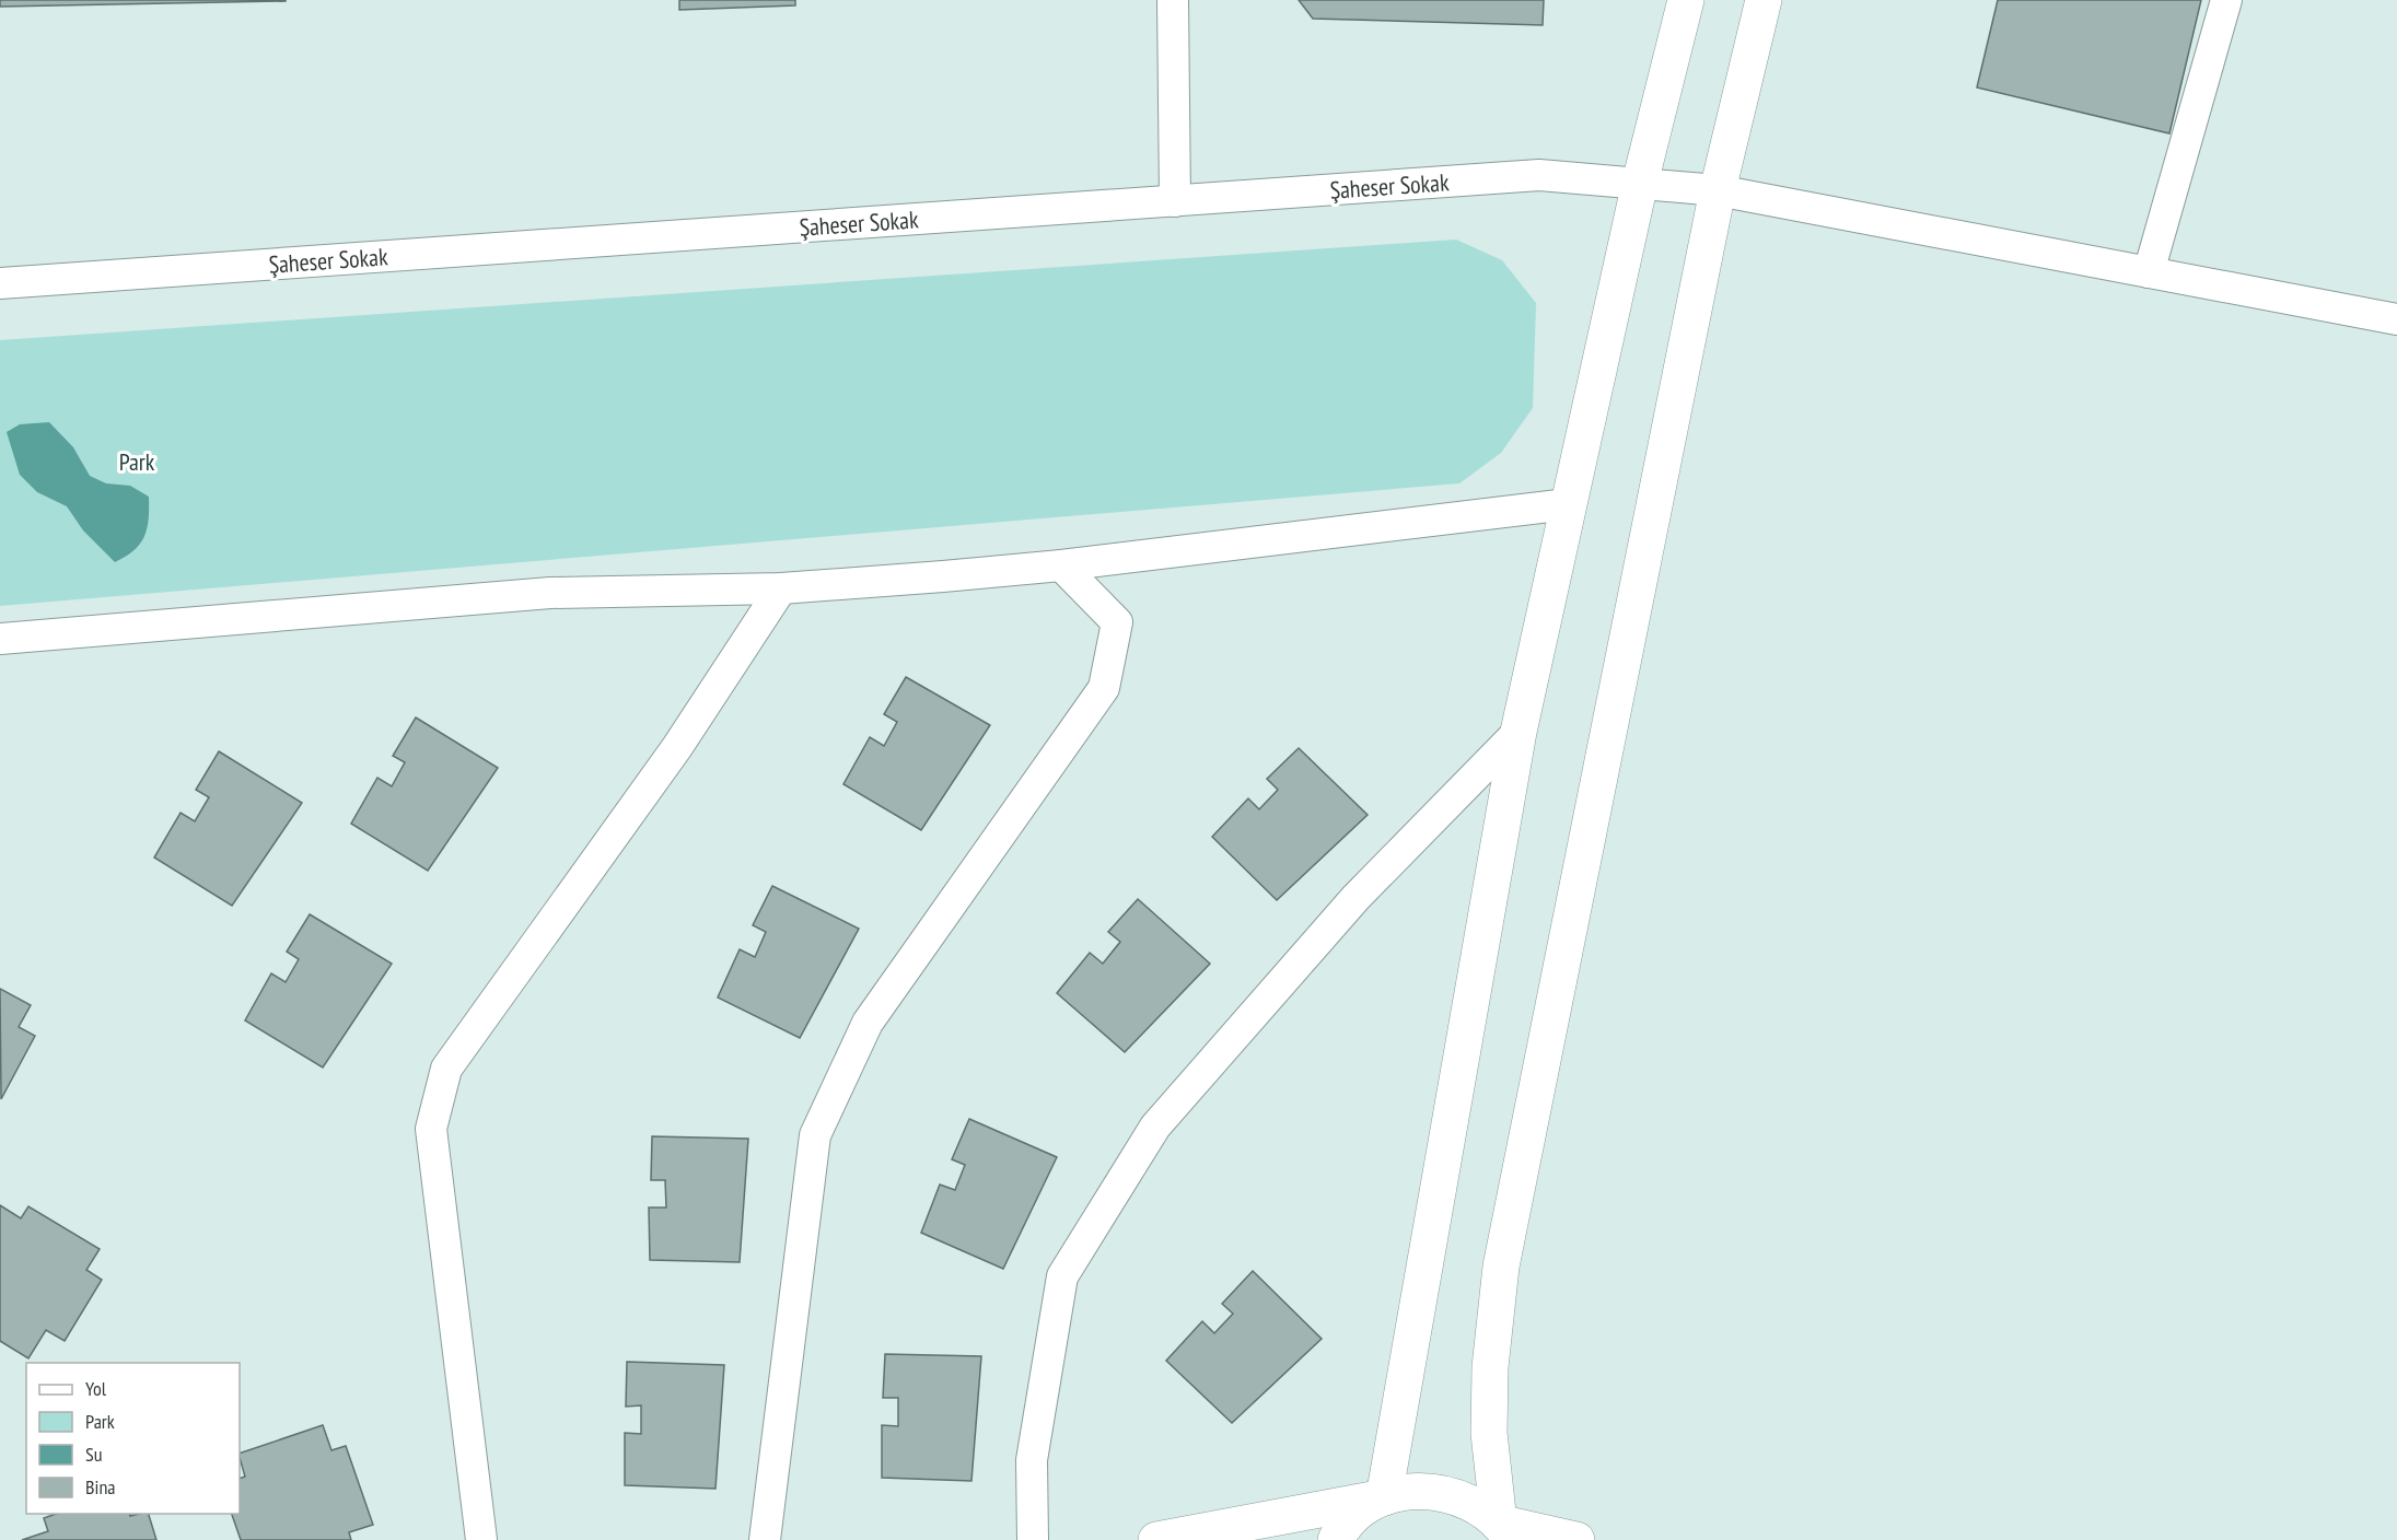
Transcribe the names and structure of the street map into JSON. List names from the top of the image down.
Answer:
{
  "streets": {
    "street": ["Şaheser Sokak"]
  },
  "parks": ["Park"],
  "legend": [
    "Yol",
    "Park",
    "Su",
    "Bina"
  ]
}
